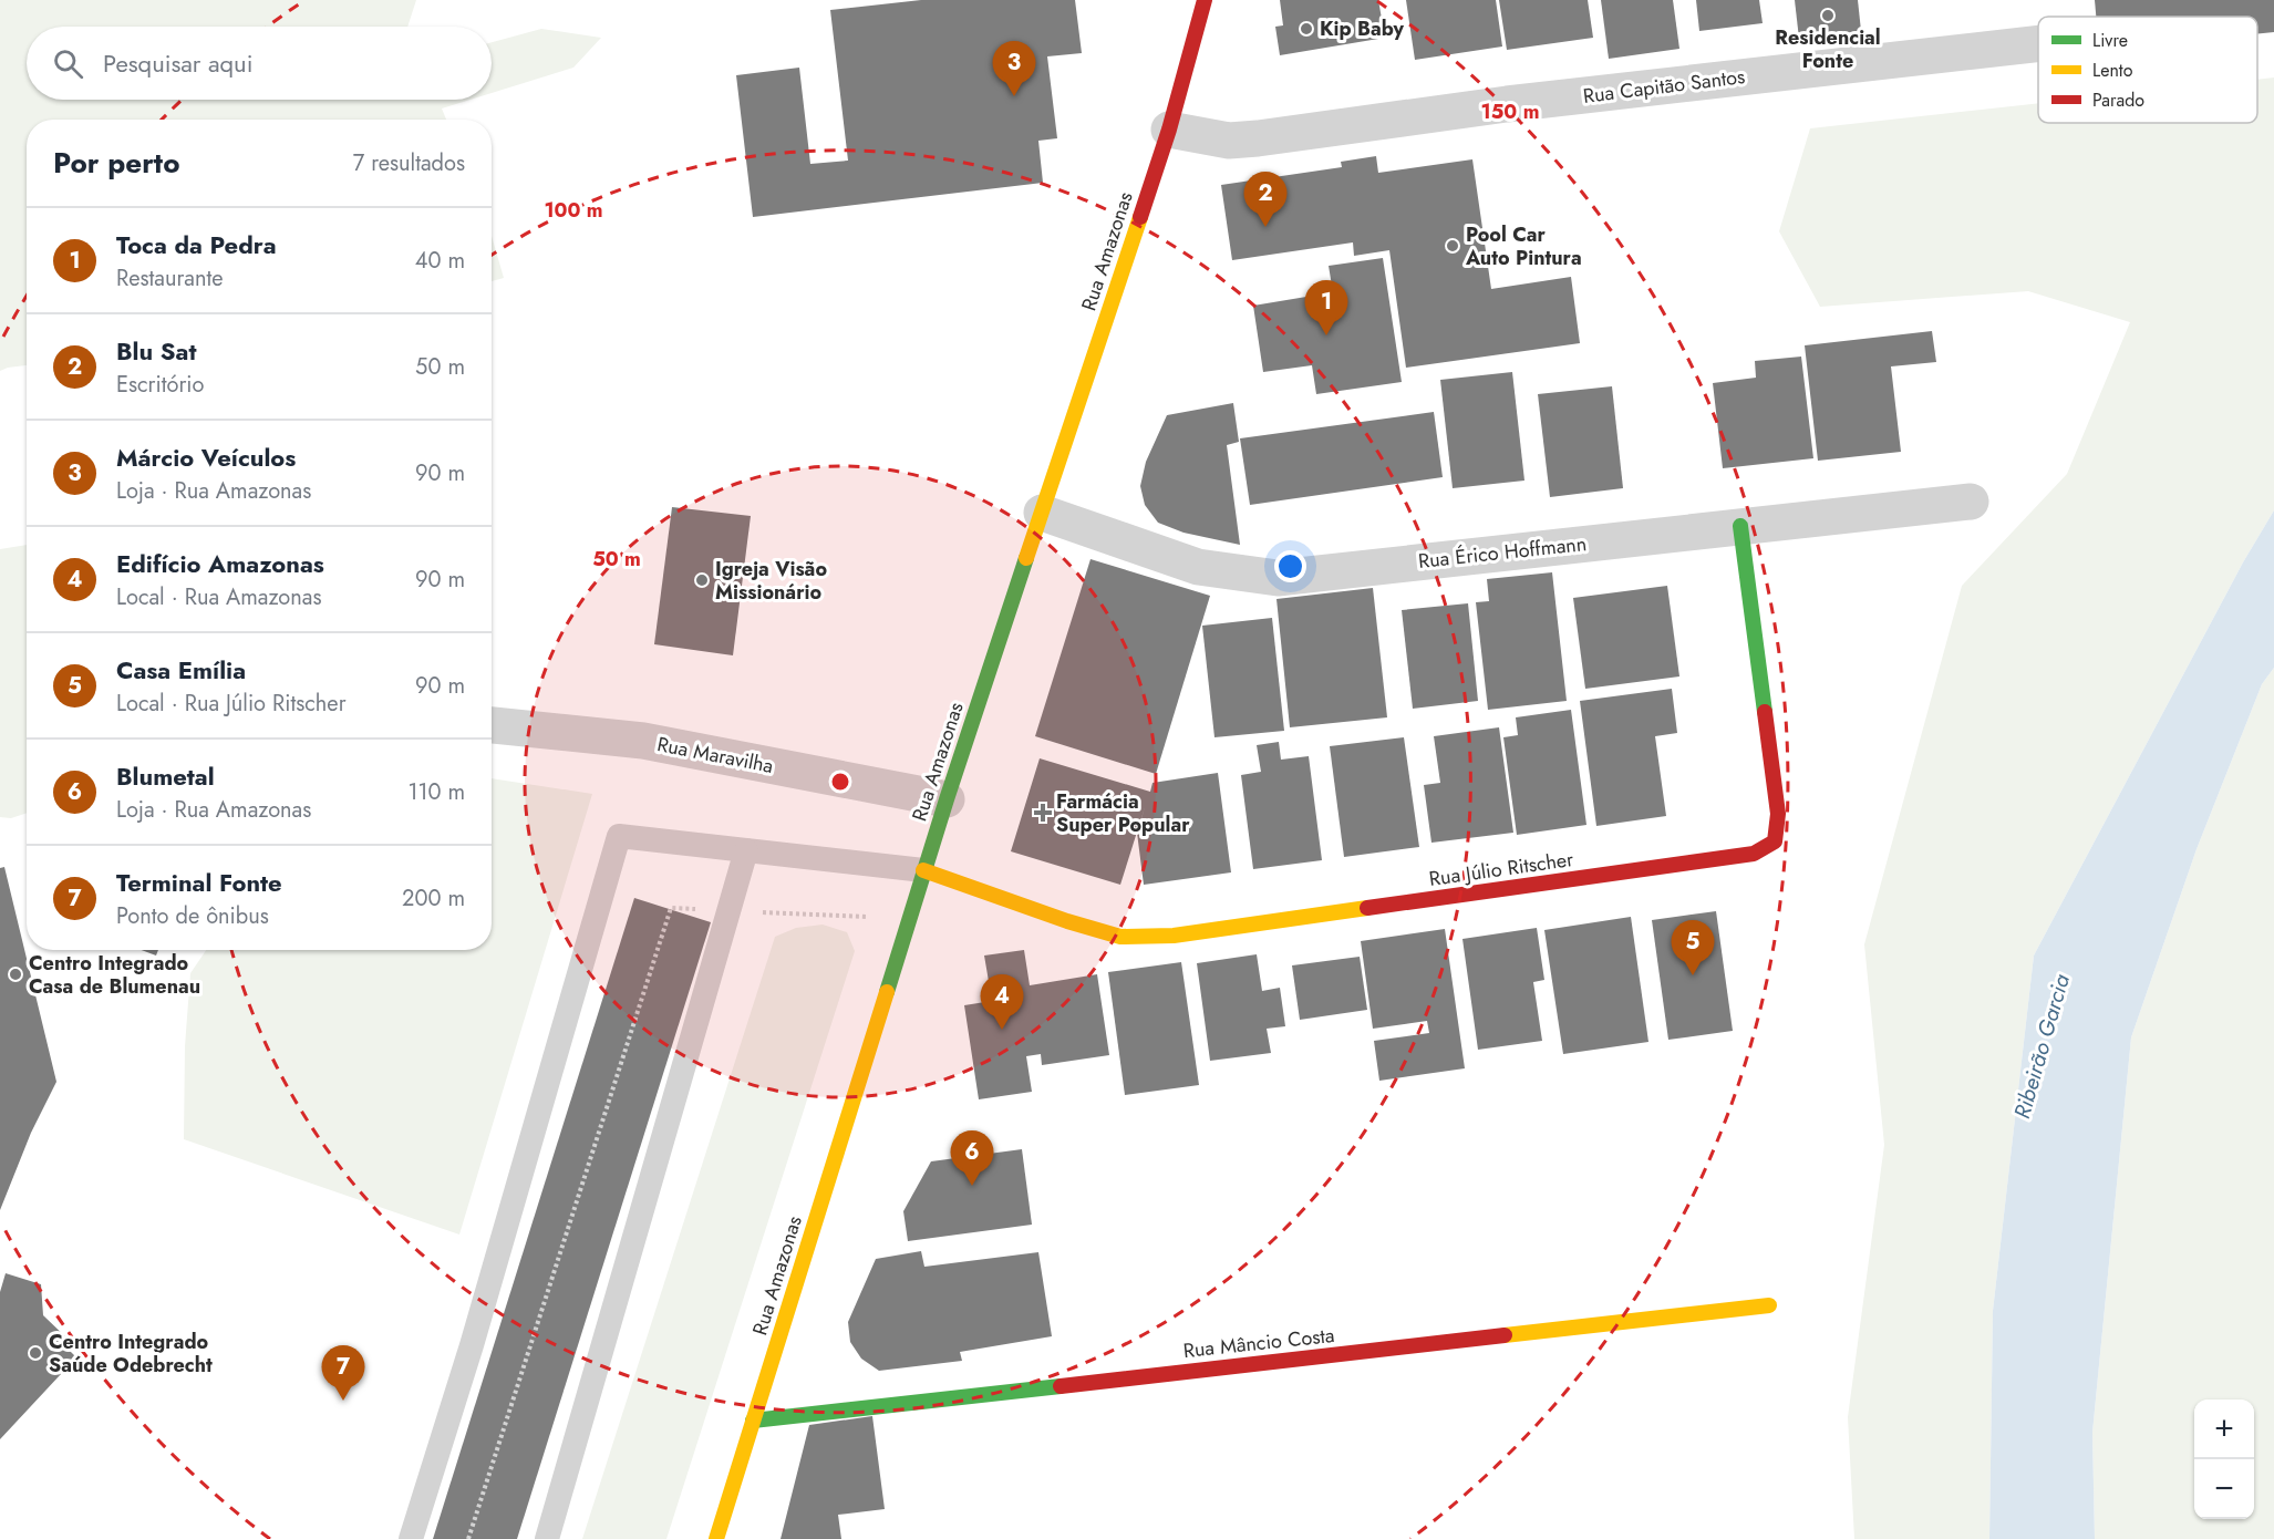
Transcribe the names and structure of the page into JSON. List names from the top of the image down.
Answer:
{
  "streets": {
    "street": [
      "Rua Capitão Santos",
      "Rua Amazonas",
      "Rua Érico Hoffmann",
      "Rua Maravilha",
      "Rua Júlio Ritscher",
      "Rua Mâncio Costa"
    ]
  },
  "crossings": [
    ["Rua Capitão Santos", "Rua Amazonas"],
    ["Rua Amazonas", "Rua Érico Hoffmann"],
    ["Rua Amazonas", "Rua Maravilha"],
    ["Rua Amazonas", "Rua Júlio Ritscher"],
    ["Rua Amazonas", "Rua Mâncio Costa"],
    ["Rua Érico Hoffmann", "Rua Júlio Ritscher"]
  ],
  "water": ["Ribeirão Garcia"],
  "places": {
    "other": [
      "Residencial Fonte",
      "Kip Baby",
      "Pool Car Auto Pintura",
      "Igreja Visão Missionário",
      "Centro Integrado Casa de Blumenau",
      "Centro Integrado Saúde Odebrecht"
    ],
    "health": ["Farmácia Super Popular"]
  },
  "legend": ["Livre", "Lento", "Parado"],
  "page": {
    "search": "Pesquisar aqui",
    "pins": [
      "3",
      "2",
      "1",
      "5",
      "4",
      "6",
      "7"
    ],
    "heading": ["Por perto", "7 resultados"],
    "list": [
      {
        "mark": "1",
        "name": "Toca da Pedra",
        "note": "Restaurante",
        "value": "40 m"
      },
      {
        "mark": "2",
        "name": "Blu Sat",
        "note": "Escritório",
        "value": "50 m"
      },
      {
        "mark": "3",
        "name": "Márcio Veículos",
        "note": "Loja · Rua Amazonas",
        "value": "90 m"
      },
      {
        "mark": "4",
        "name": "Edifício Amazonas",
        "note": "Local · Rua Amazonas",
        "value": "90 m"
      },
      {
        "mark": "5",
        "name": "Casa Emília",
        "note": "Local · Rua Júlio Ritscher",
        "value": "90 m"
      },
      {
        "mark": "6",
        "name": "Blumetal",
        "note": "Loja · Rua Amazonas",
        "value": "110 m"
      },
      {
        "mark": "7",
        "name": "Terminal Fonte",
        "note": "Ponto de ônibus",
        "value": "200 m"
      }
    ],
    "map_buttons": ["+", "−"]
  },
  "rings": ["150 m", "100 m", "50 m"]
}
